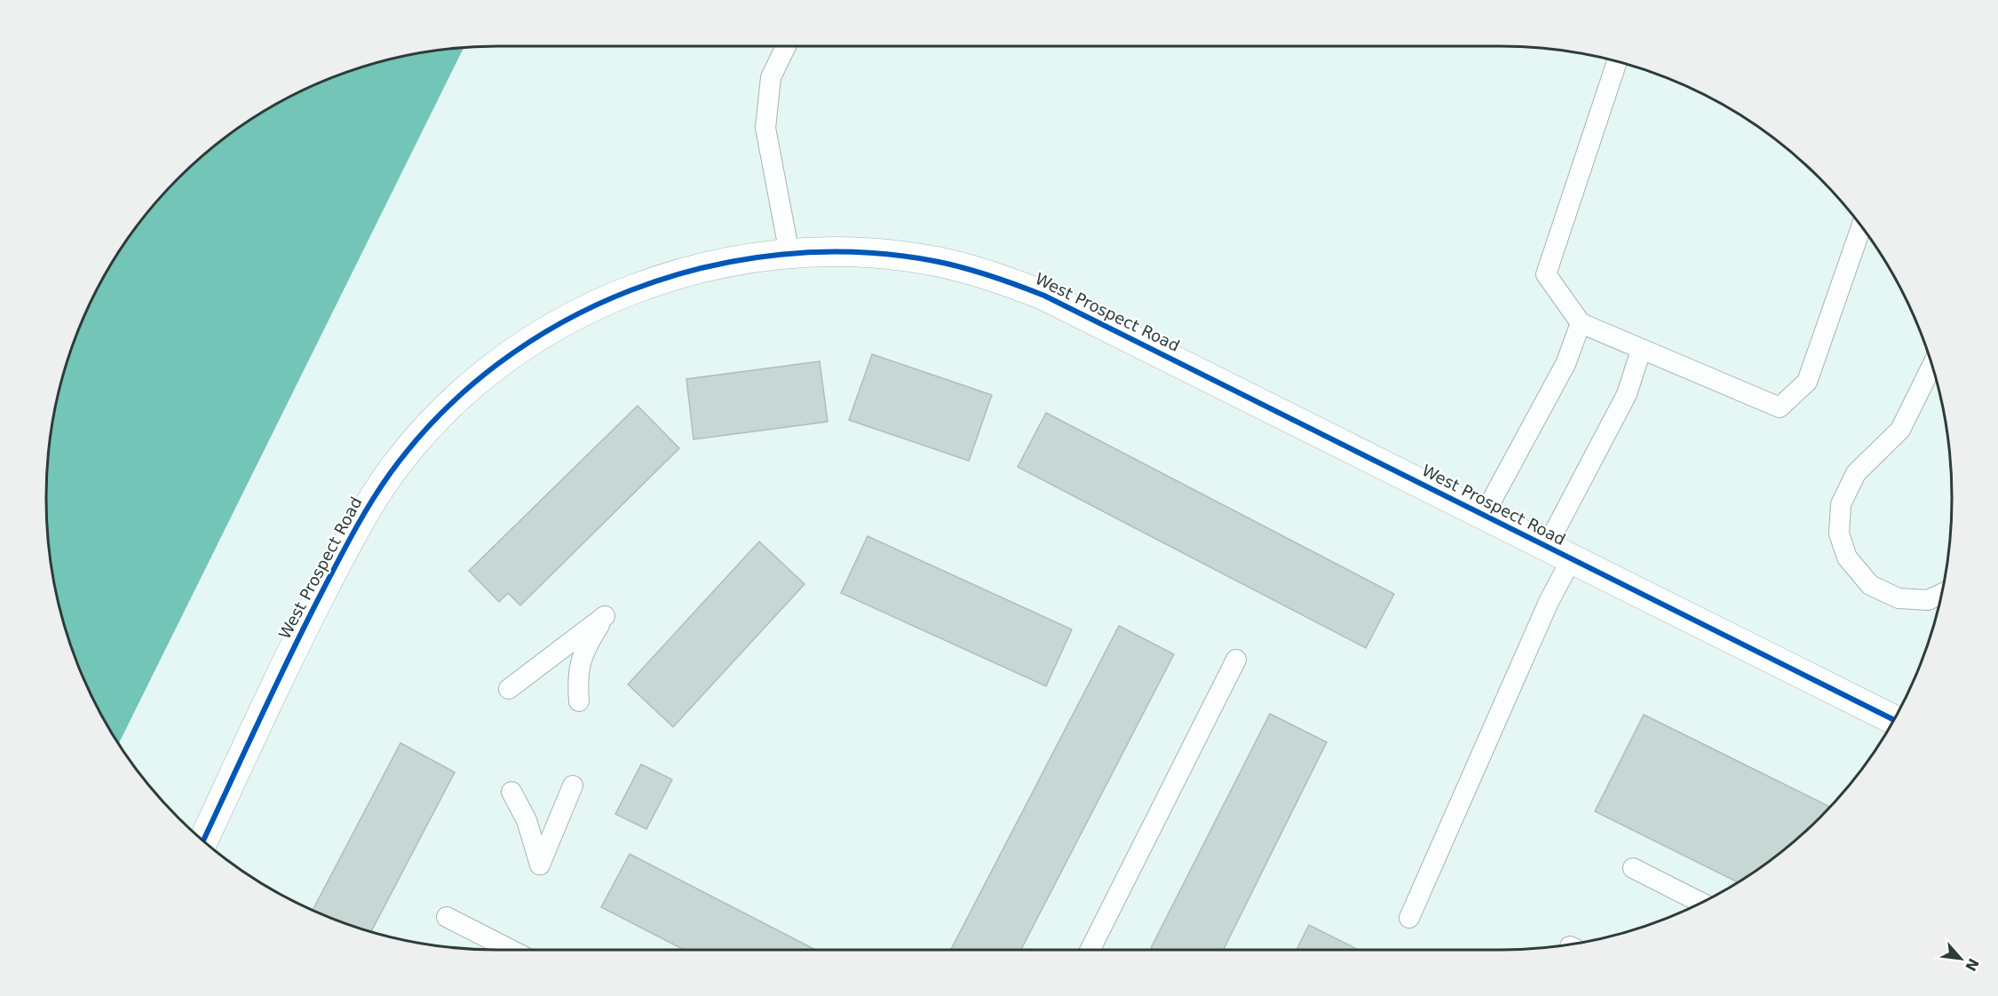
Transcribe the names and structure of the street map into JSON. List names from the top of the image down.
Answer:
{
  "streets": {
    "main road": ["West Prospect Road"]
  },
  "north": "bottom right"
}
